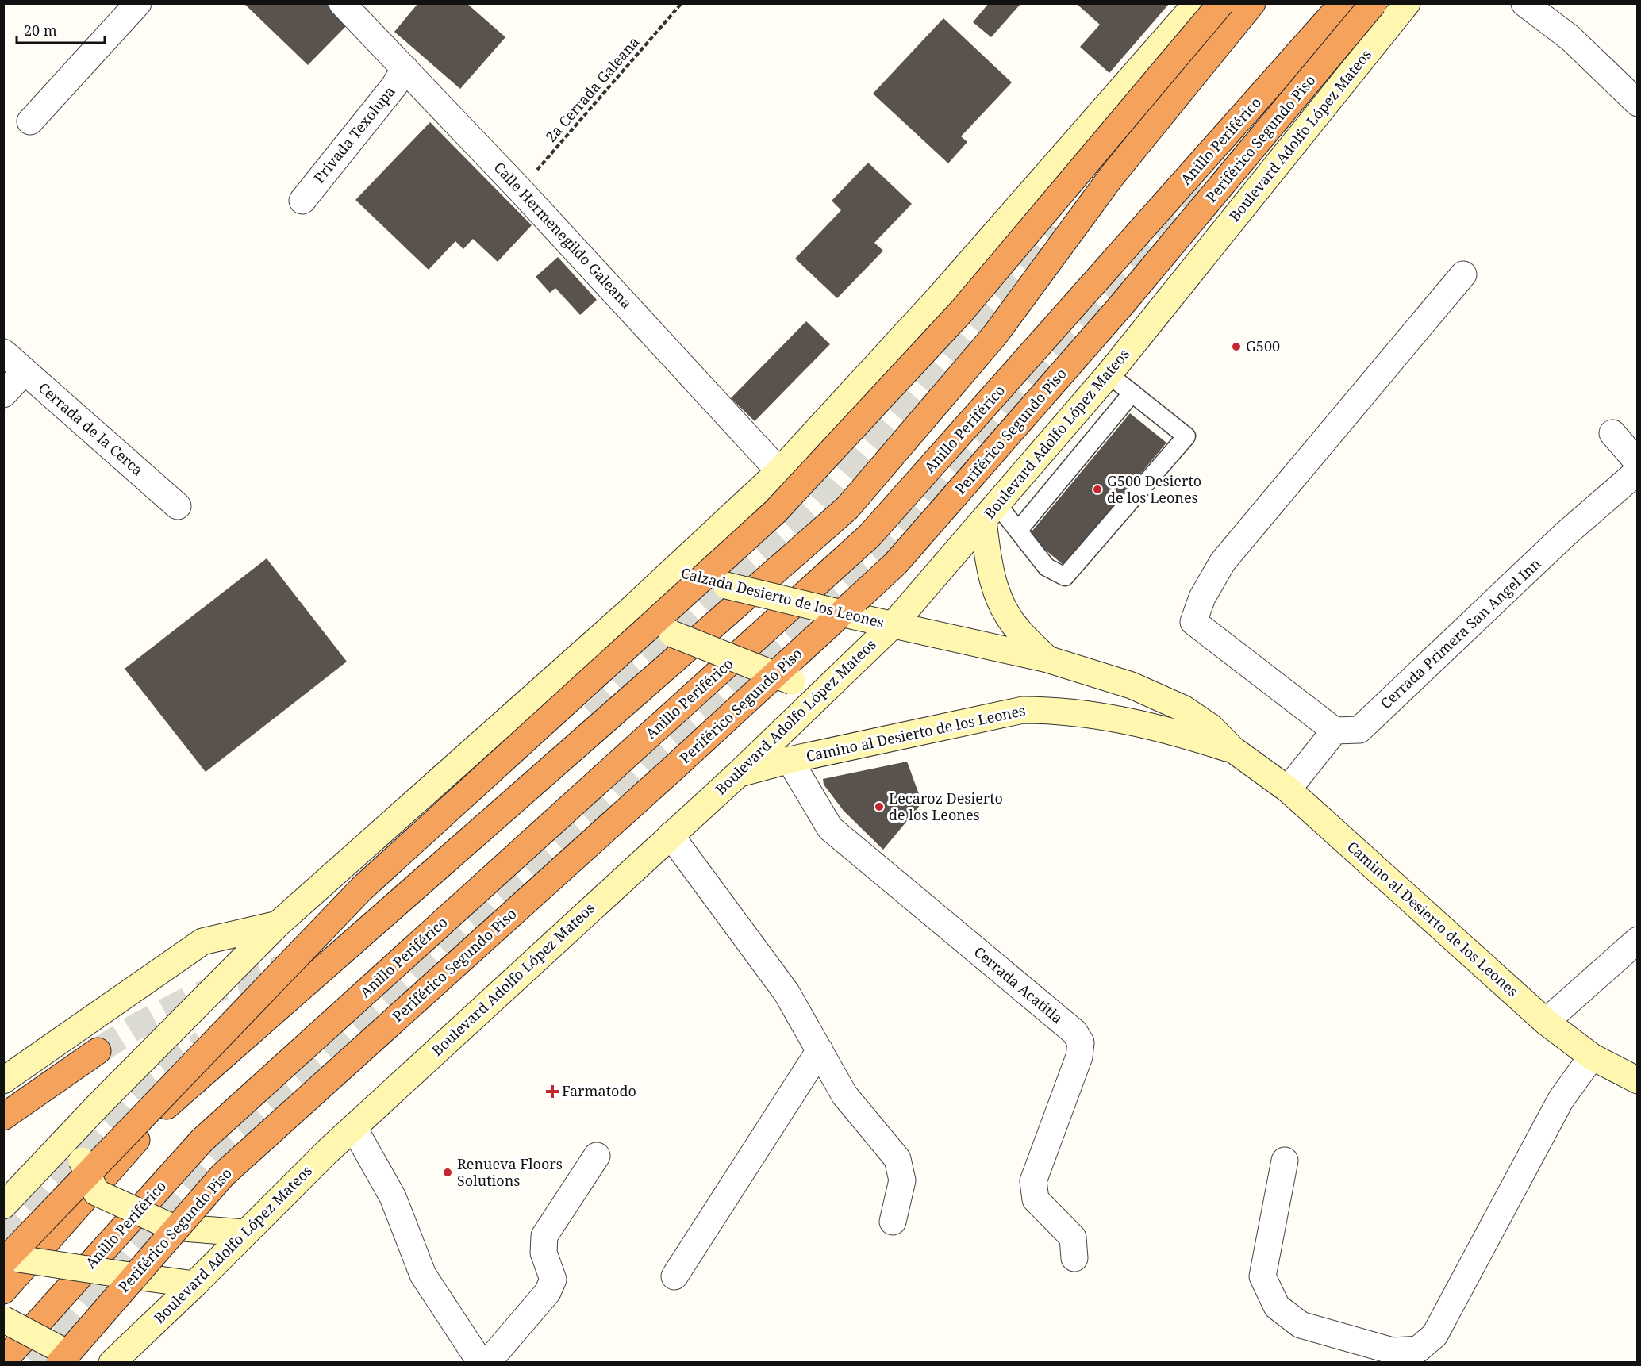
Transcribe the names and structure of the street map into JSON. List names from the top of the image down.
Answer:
{
  "streets": {
    "highway": ["Periférico Segundo Piso", "Anillo Periférico"],
    "main road": ["Boulevard Adolfo López Mateos", "Calzada Desierto de los Leones", "Camino al Desierto de los Leones"],
    "street": [
      "Privada Texolupa",
      "Calle Hermenegildo Galeana",
      "Cerrada de la Cerca",
      "Cerrada Primera San Ángel Inn",
      "Cerrada Acatitla"
    ],
    "path": ["2a Cerrada Galeana"]
  },
  "crossings": [
    ["2a Cerrada Galeana", "Calle Hermenegildo Galeana"],
    ["Privada Texolupa", "Calle Hermenegildo Galeana"],
    ["Boulevard Adolfo López Mateos", "Calzada Desierto de los Leones"],
    ["Boulevard Adolfo López Mateos", "Camino al Desierto de los Leones"],
    ["Periférico Segundo Piso", "Anillo Periférico"],
    ["Calzada Desierto de los Leones", "Camino al Desierto de los Leones"],
    ["Camino al Desierto de los Leones", "Cerrada Acatitla"]
  ],
  "places": {
    "other": [
      "G500",
      "G500 Desierto de los Leones",
      "Lecaroz Desierto de los Leones",
      "Renueva Floors Solutions"
    ],
    "health": ["Farmatodo"]
  },
  "scale_bar": "20 m"
}
